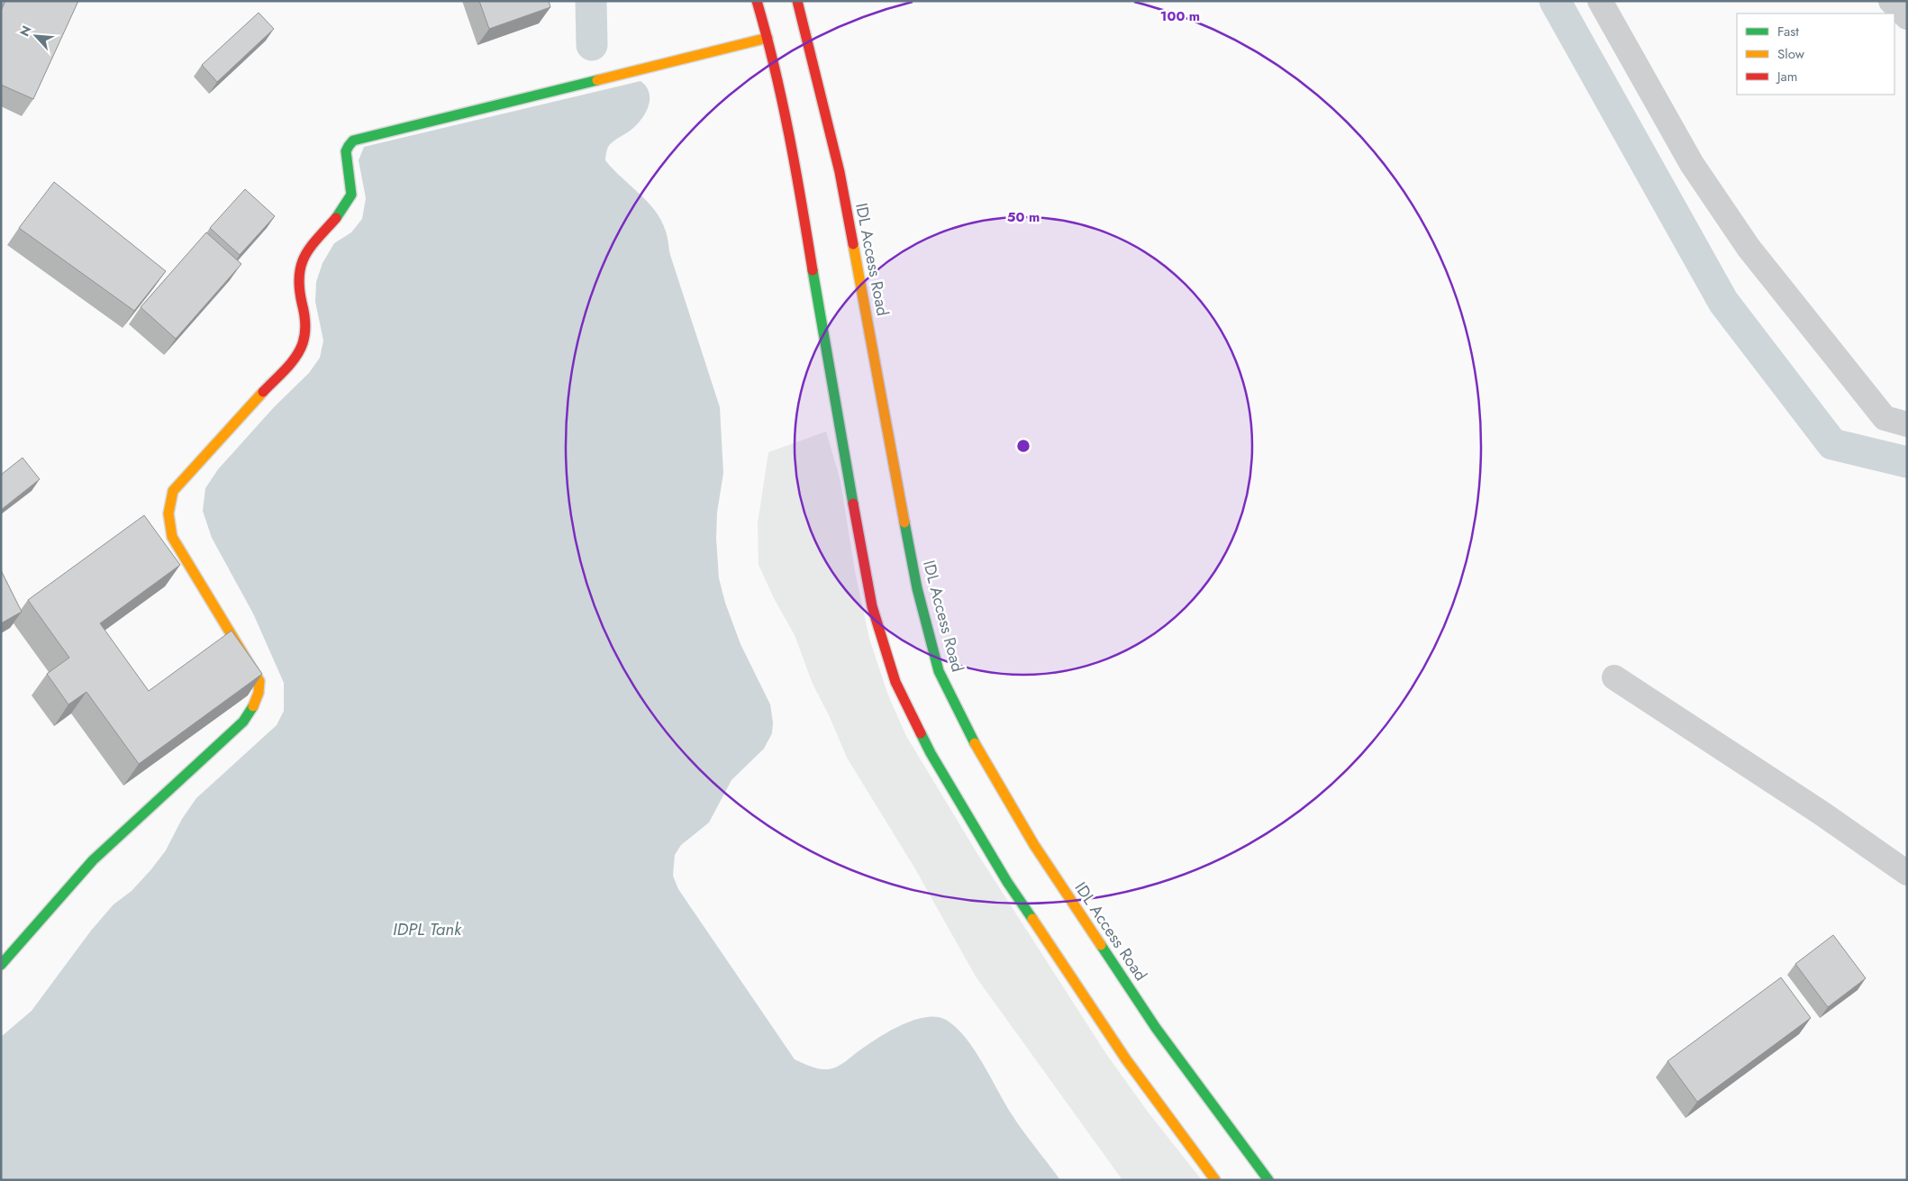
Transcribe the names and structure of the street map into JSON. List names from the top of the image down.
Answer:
{
  "streets": {
    "street": ["IDL Access Road"]
  },
  "water": ["IDPL Tank"],
  "legend": ["Fast", "Slow", "Jam"],
  "north": "top left",
  "rings": ["100 m", "50 m"]
}
